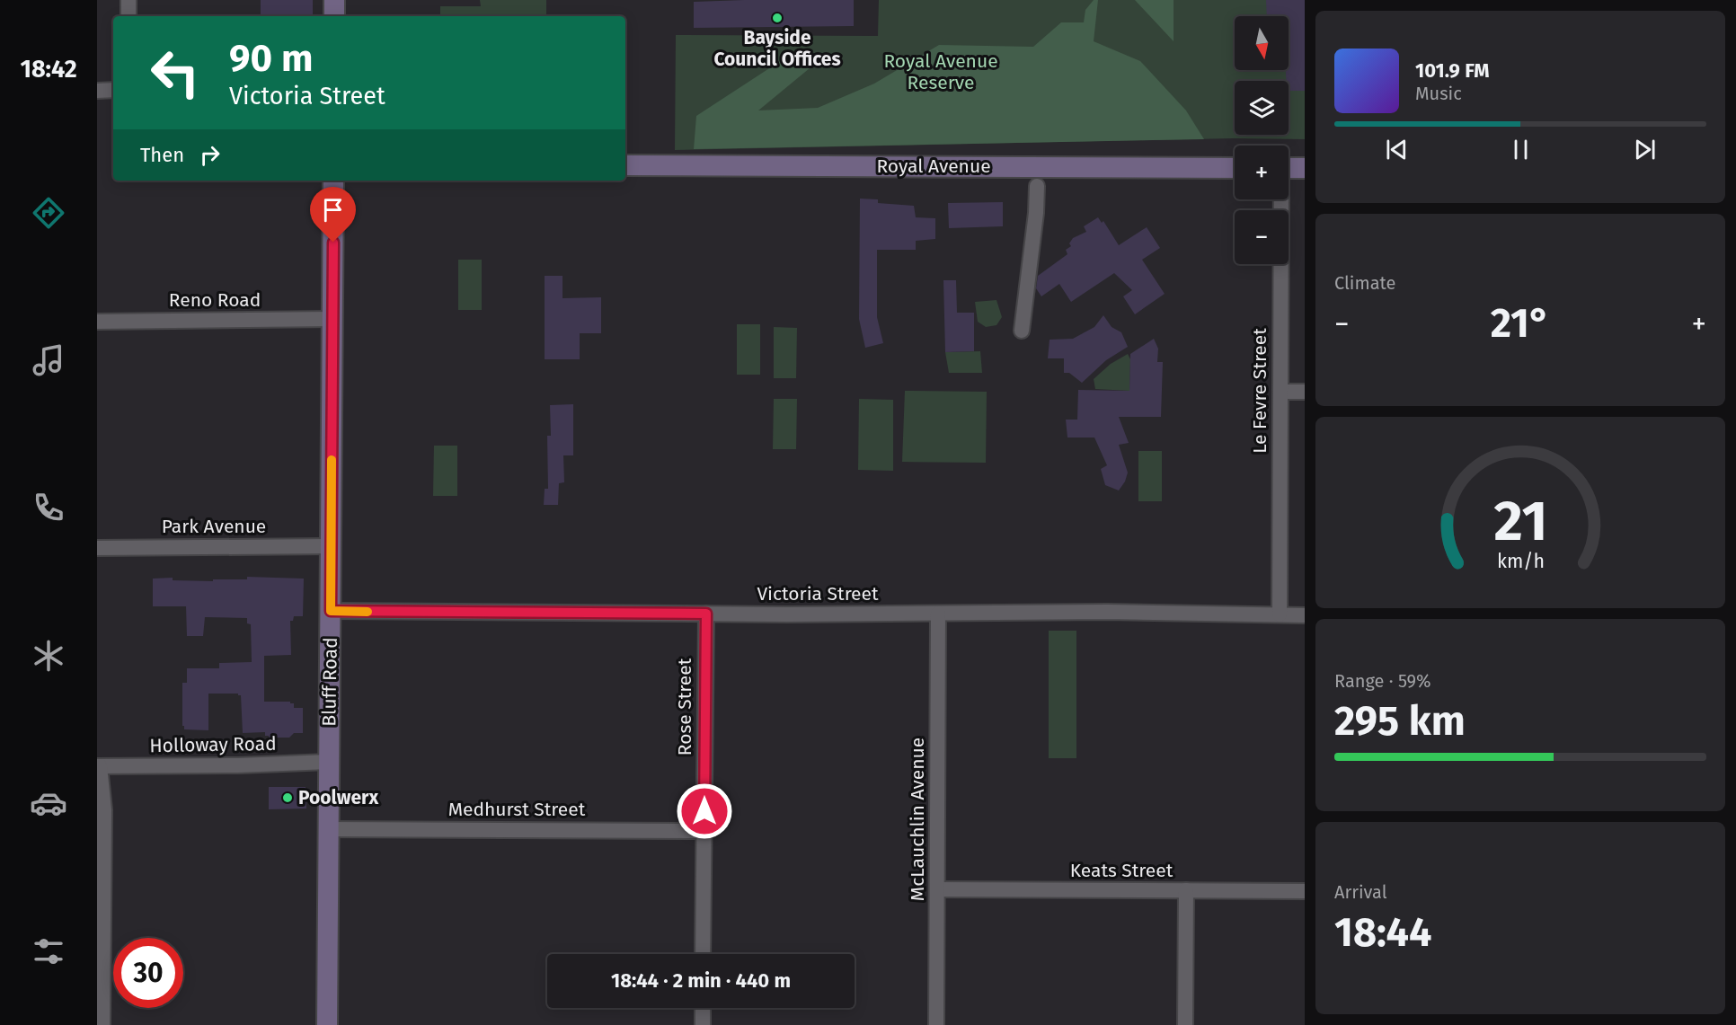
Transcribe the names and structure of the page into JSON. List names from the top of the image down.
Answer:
{
  "streets": {
    "main road": ["Royal Avenue", "Bluff Road"],
    "street": [
      "Reno Road",
      "Le Fevre Street",
      "Park Avenue",
      "Victoria Street",
      "Rose Street",
      "Holloway Road",
      "Medhurst Street",
      "McLauchlin Avenue",
      "Keats Street"
    ]
  },
  "crossings": [
    ["Reno Road", "Bluff Road"],
    ["Le Fevre Street", "Victoria Street"],
    ["Park Avenue", "Bluff Road"],
    ["Victoria Street", "Bluff Road"],
    ["Victoria Street", "Rose Street"],
    ["Victoria Street", "McLauchlin Avenue"],
    ["Bluff Road", "Holloway Road"],
    ["Bluff Road", "Medhurst Street"],
    ["Rose Street", "Medhurst Street"],
    ["McLauchlin Avenue", "Keats Street"]
  ],
  "parks": ["Royal Avenue Reserve"],
  "places": ["Bayside Council Offices", "Poolwerx"],
  "north": "bottom",
  "page": {
    "tabs": "18:42",
    "map_buttons": ["+", "−"],
    "turn": ["90 m", "Victoria Street"],
    "song": ["101.9 FM", "Music"],
    "then": "Then",
    "tile": [
      "Climate",
      ["Range · 59%", "295 km"],
      ["Arrival", "18:44"]
    ],
    "heat": ["−", "21°", "+"],
    "limit": "30",
    "trip": "18:44 · 2 min · 440 m",
    "gauge": ["21", "km/h"]
  }
}
